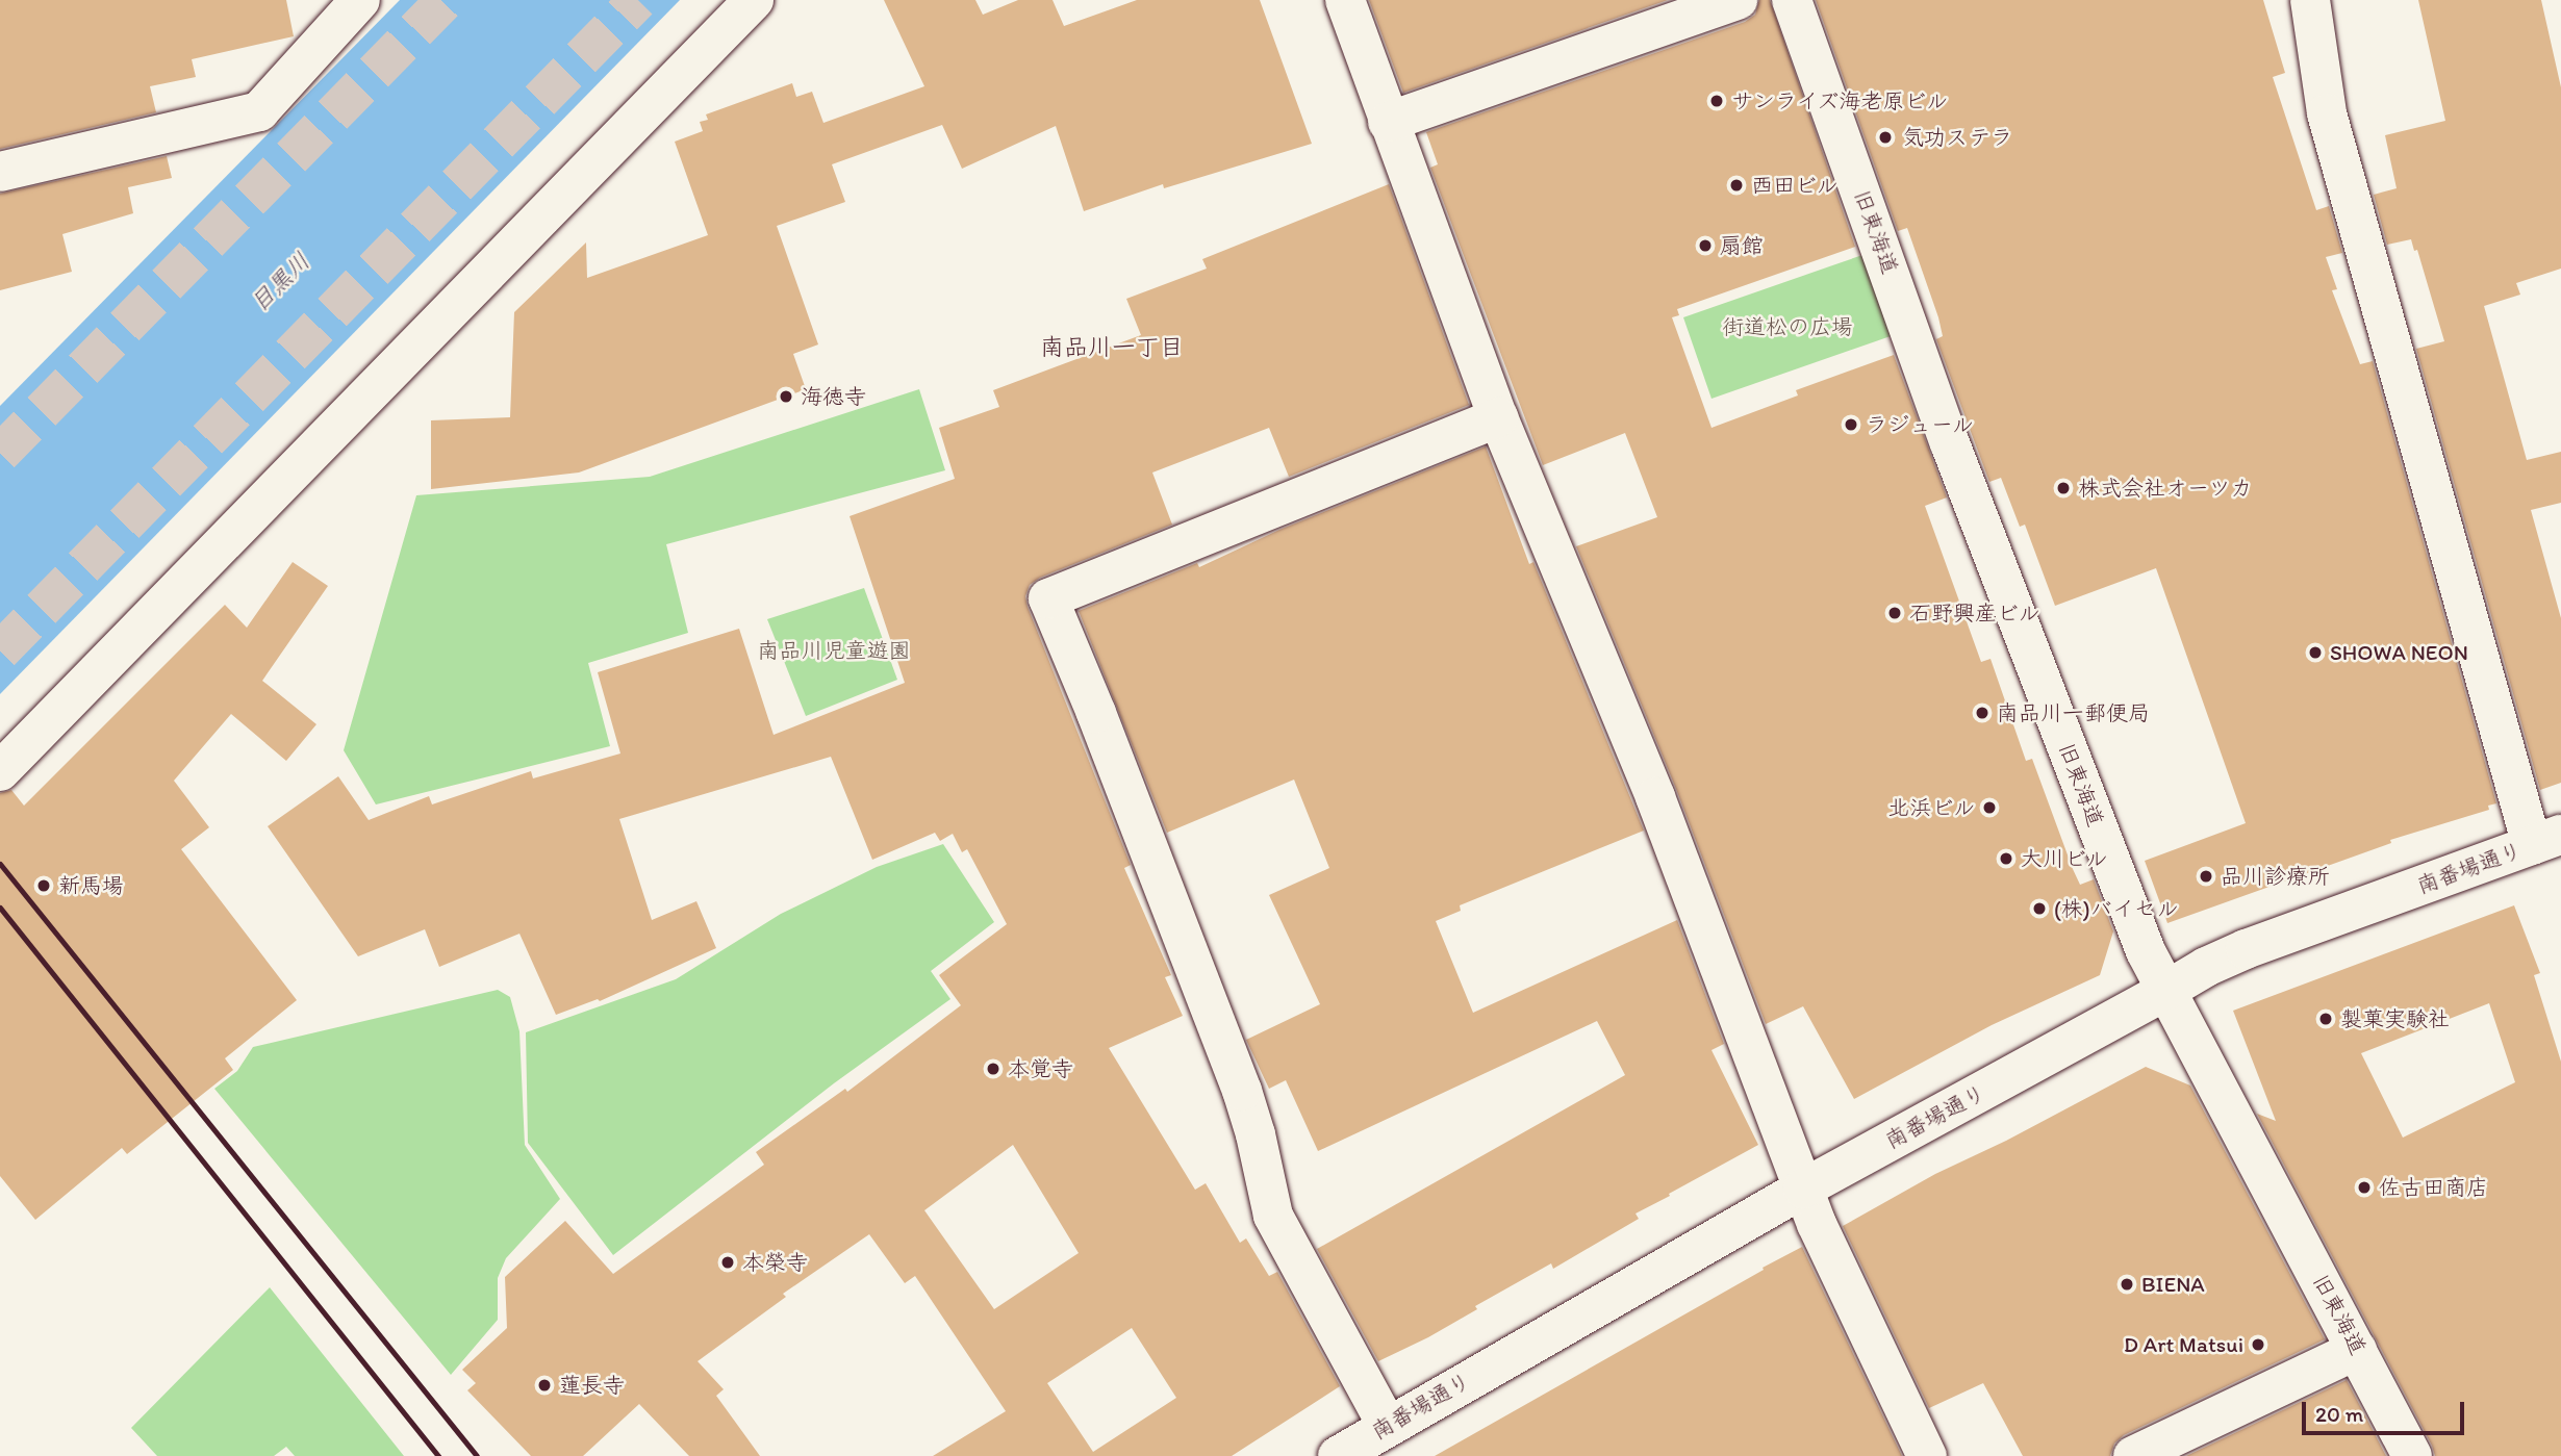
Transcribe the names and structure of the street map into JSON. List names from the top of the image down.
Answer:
{
  "streets": {
    "street": ["旧東海道", "南番場通り"]
  },
  "crossings": [
    ["旧東海道", "南番場通り"]
  ],
  "districts": ["南品川一丁目"],
  "water": ["目黒川"],
  "parks": ["街道松の広場", "南品川児童遊園"],
  "places": [
    "サンライズ海老原ビル",
    "気功ステラ",
    "西田ビル",
    "扇館",
    "海徳寺",
    "ラジュール",
    "株式会社オーツカ",
    "石野興産ビル",
    "SHOWA NEON",
    "南品川一郵便局",
    "北浜ビル",
    "大川ビル",
    "品川診療所",
    "新馬場",
    "(株)バイセル",
    "製菓実験社",
    "本覚寺",
    "佐古田商店",
    "本榮寺",
    "BIENA",
    "D Art Matsui",
    "蓮長寺"
  ],
  "scale_bar": "20 m"
}
